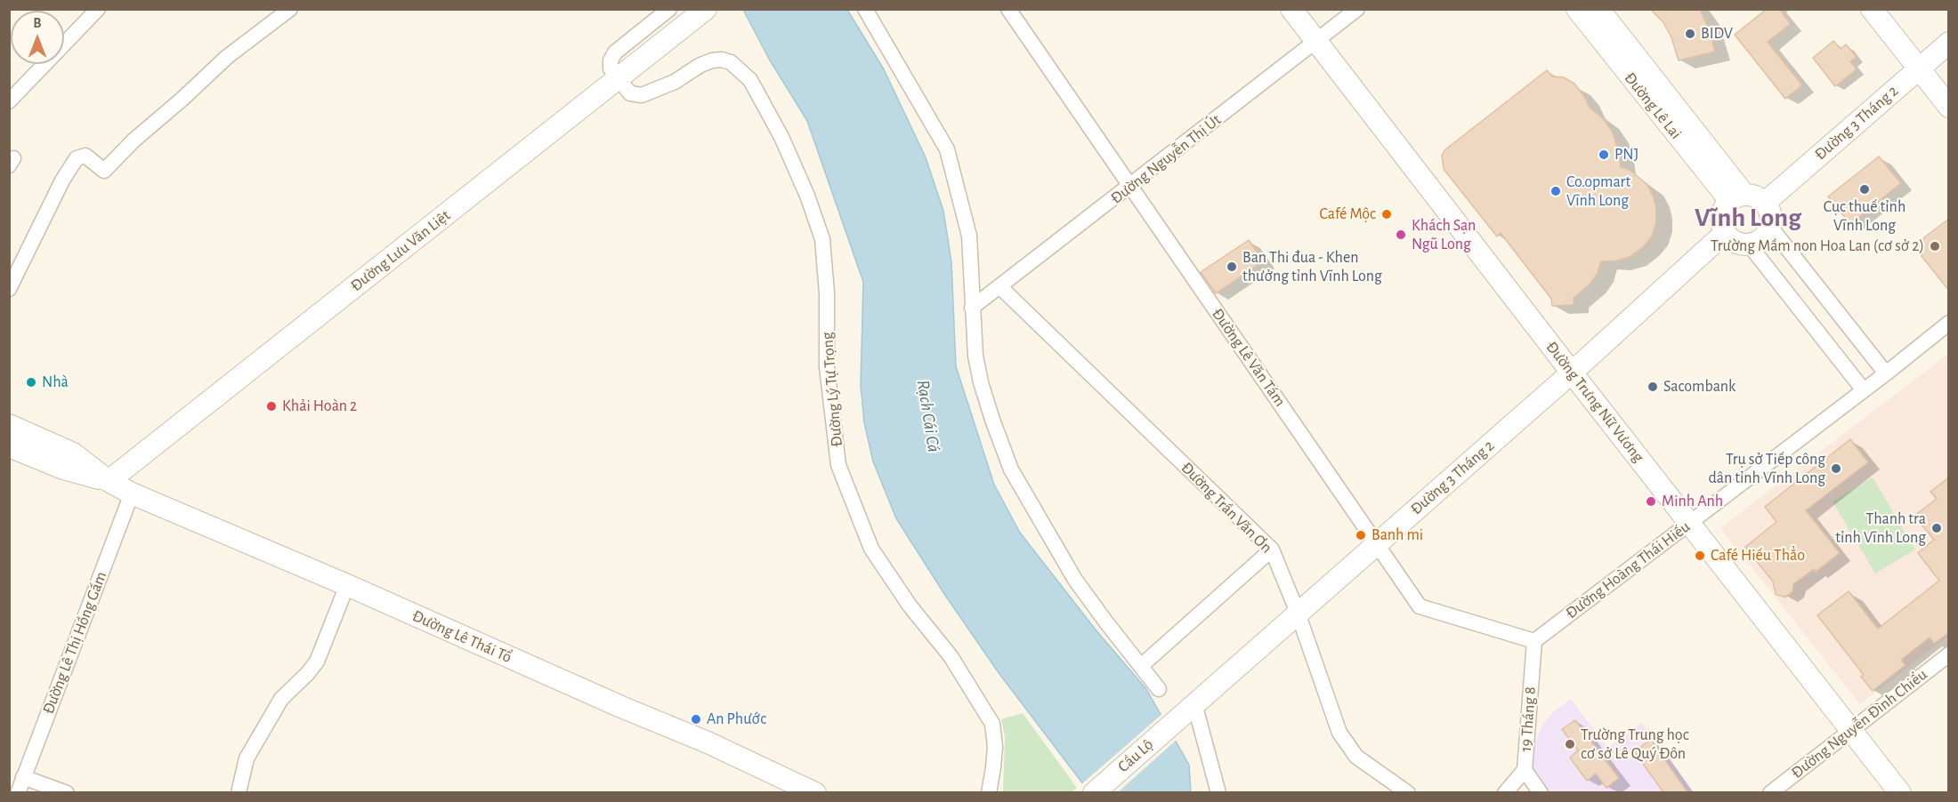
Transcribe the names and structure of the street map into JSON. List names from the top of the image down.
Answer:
{
  "streets": {
    "main road": [
      "Đường Lê Lai",
      "Đường 3 Tháng 2",
      "Đường Lưu Văn Liệt",
      "Đường Trưng Nữ Vương",
      "Đường Lê Thái Tổ",
      "Cầu Lộ"
    ],
    "street": [
      "Đường Nguyễn Thị Út",
      "Đường Lê Văn Tám",
      "Đường Lý Tự Trọng",
      "Đường Trần Văn Ơn",
      "Đường Hoàng Thái Hiếu",
      "Đường Lê Thị Hồng Gấm",
      "19 Tháng 8",
      "Đường Nguyễn Đình Chiểu"
    ]
  },
  "crossings": [
    ["Đường Lê Lai", "Đường 3 Tháng 2"],
    ["Đường 3 Tháng 2", "Đường Lê Văn Tám"],
    ["Đường 3 Tháng 2", "Đường Trưng Nữ Vương"],
    ["Đường 3 Tháng 2", "Đường Trần Văn Ơn"],
    ["Đường 3 Tháng 2", "Cầu Lộ"],
    ["Đường Nguyễn Thị Út", "Đường Lê Văn Tám"],
    ["Đường Nguyễn Thị Út", "Đường Trưng Nữ Vương"],
    ["Đường Nguyễn Thị Út", "Đường Trần Văn Ơn"],
    ["Đường Lưu Văn Liệt", "Đường Lý Tự Trọng"],
    ["Đường Lưu Văn Liệt", "Đường Lê Thái Tổ"],
    ["Đường Lê Văn Tám", "Đường Hoàng Thái Hiếu"],
    ["Đường Lê Văn Tám", "19 Tháng 8"],
    ["Đường Trưng Nữ Vương", "Đường Hoàng Thái Hiếu"],
    ["Đường Trưng Nữ Vương", "Đường Nguyễn Đình Chiểu"],
    ["Đường Hoàng Thái Hiếu", "19 Tháng 8"],
    ["Đường Lê Thái Tổ", "Đường Lê Thị Hồng Gấm"]
  ],
  "districts": ["Vĩnh Long"],
  "water": ["Rạch Cái Cá"],
  "places": [
    "BIDV",
    "PNJ",
    "Cục thuế tỉnh Vĩnh Long",
    "Co.opmart Vĩnh Long",
    "Café Mộc",
    "Khách Sạn Ngũ Long",
    "Trường Mầm non Hoa Lan (cơ sở 2)",
    "Ban Thi đua - Khen thưởng tỉnh Vĩnh Long",
    "Nhà",
    "Sacombank",
    "Khải Hoàn 2",
    "Trụ sở Tiếp công dân tỉnh Vĩnh Long",
    "Minh Anh",
    "Thanh tra tỉnh Vĩnh Long",
    "Banh mi",
    "Café Hiếu Thẳo",
    "An Phước",
    "Trường Trung học cơ sở Lê Quý Đôn"
  ],
  "north": "top"
}
